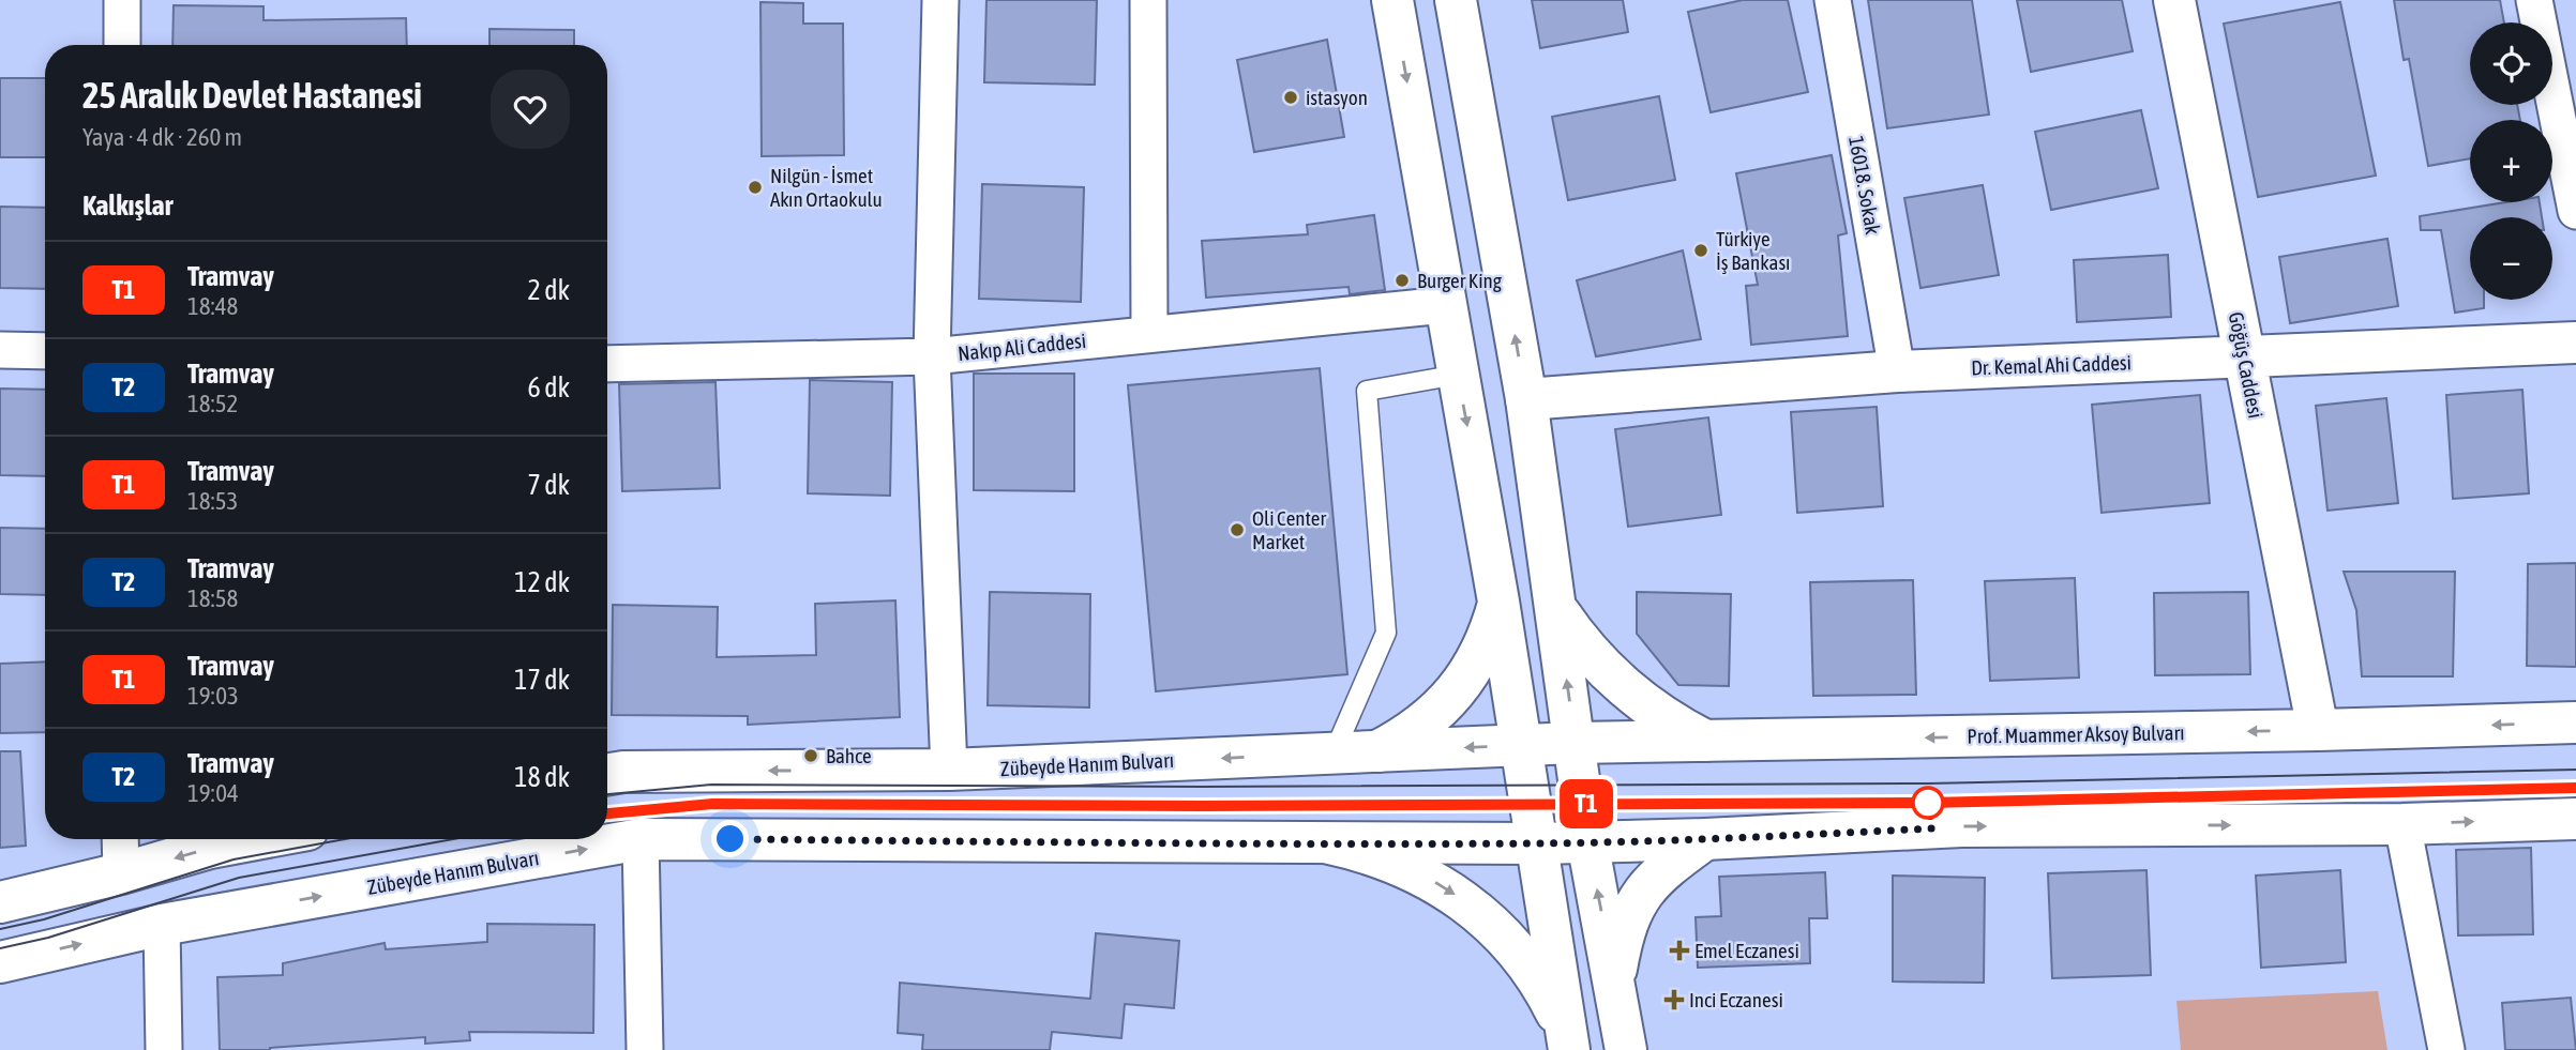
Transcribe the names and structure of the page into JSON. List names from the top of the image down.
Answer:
{
  "streets": {
    "main road": [
      "Dr. Kemal Ahi Caddesi",
      "Göğüş Caddesi",
      "Prof. Muammer Aksoy Bulvarı",
      "Zübeyde Hanım Bulvarı"
    ],
    "street": ["16018. Sokak", "Nakıp Ali Caddesi"]
  },
  "crossings": [
    ["16018. Sokak", "Dr. Kemal Ahi Caddesi"],
    ["Dr. Kemal Ahi Caddesi", "Göğüş Caddesi"],
    ["Göğüş Caddesi", "Prof. Muammer Aksoy Bulvarı"],
    ["Prof. Muammer Aksoy Bulvarı", "Zübeyde Hanım Bulvarı"]
  ],
  "places": {
    "other": [
      "istasyon",
      "Nilgün - İsmet Akın Ortaokulu",
      "Türkiye İş Bankası",
      "Burger King",
      "Oli Center Market",
      "Bahce"
    ],
    "health": ["Emel Eczanesi", "Inci Eczanesi"]
  },
  "lines": ["tram line T1"],
  "page": {
    "on_map": "T1",
    "map_buttons": ["+", "−"],
    "heading": [
      ["25 Aralık Devlet Hastanesi", "Yaya · 4 dk · 260 m"],
      "Kalkışlar"
    ],
    "list": [
      {
        "mark": "T1",
        "name": "Tramvay",
        "note": "18:48",
        "value": "2 dk"
      },
      {
        "mark": "T2",
        "name": "Tramvay",
        "note": "18:52",
        "value": "6 dk"
      },
      {
        "mark": "T1",
        "name": "Tramvay",
        "note": "18:53",
        "value": "7 dk"
      },
      {
        "mark": "T2",
        "name": "Tramvay",
        "note": "18:58",
        "value": "12 dk"
      },
      {
        "mark": "T1",
        "name": "Tramvay",
        "note": "19:03",
        "value": "17 dk"
      },
      {
        "mark": "T2",
        "name": "Tramvay",
        "note": "19:04",
        "value": "18 dk"
      }
    ]
  }
}
